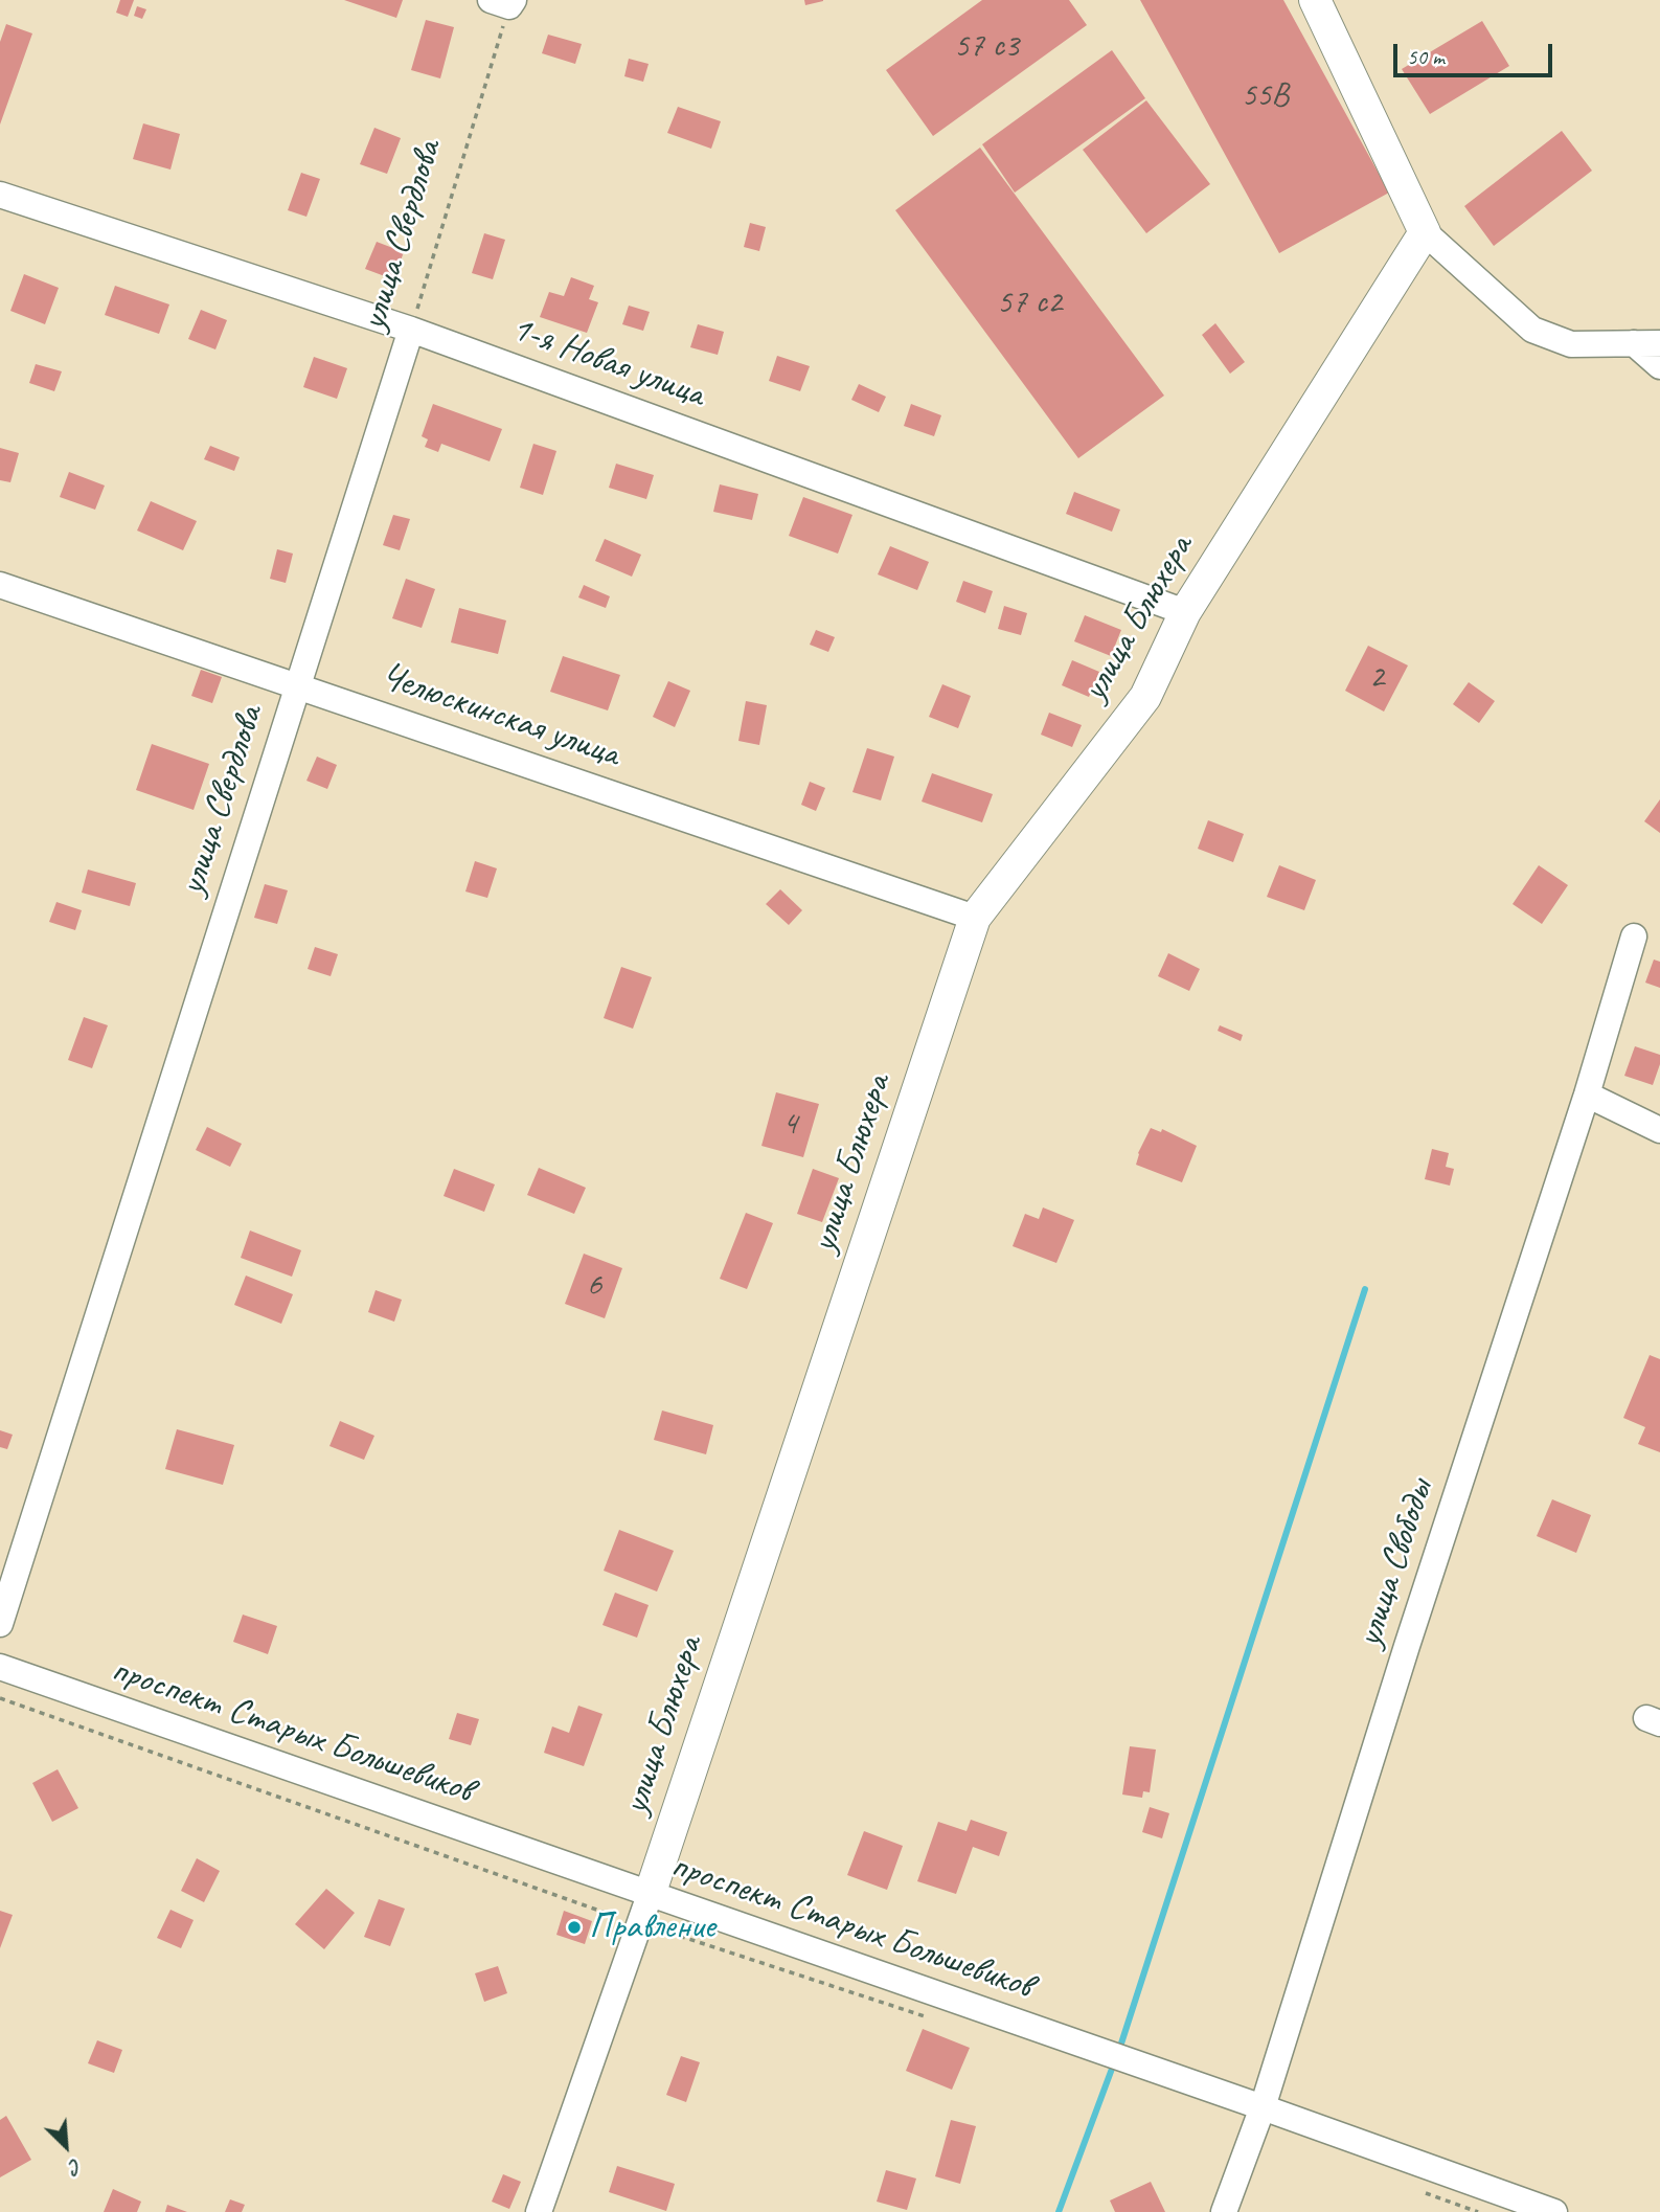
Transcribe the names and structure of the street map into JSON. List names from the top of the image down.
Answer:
{
  "streets": {
    "street": [
      "улица Свердлова",
      "1-я Новая улица",
      "улица Блюхера",
      "Челюскинская улица",
      "улица Свободы",
      "проспект Старых Большевиков"
    ]
  },
  "crossings": [
    ["улица Свердлова", "1-я Новая улица"],
    ["улица Свердлова", "Челюскинская улица"],
    ["1-я Новая улица", "улица Блюхера"],
    ["улица Блюхера", "Челюскинская улица"],
    ["улица Блюхера", "проспект Старых Большевиков"],
    ["улица Свободы", "проспект Старых Большевиков"]
  ],
  "places": ["Правление"],
  "house_numbers": [
    "57 с3",
    "55В",
    "57 с2",
    "2",
    "4",
    "6"
  ],
  "scale_bar": "50 m",
  "north": "bottom right"
}
